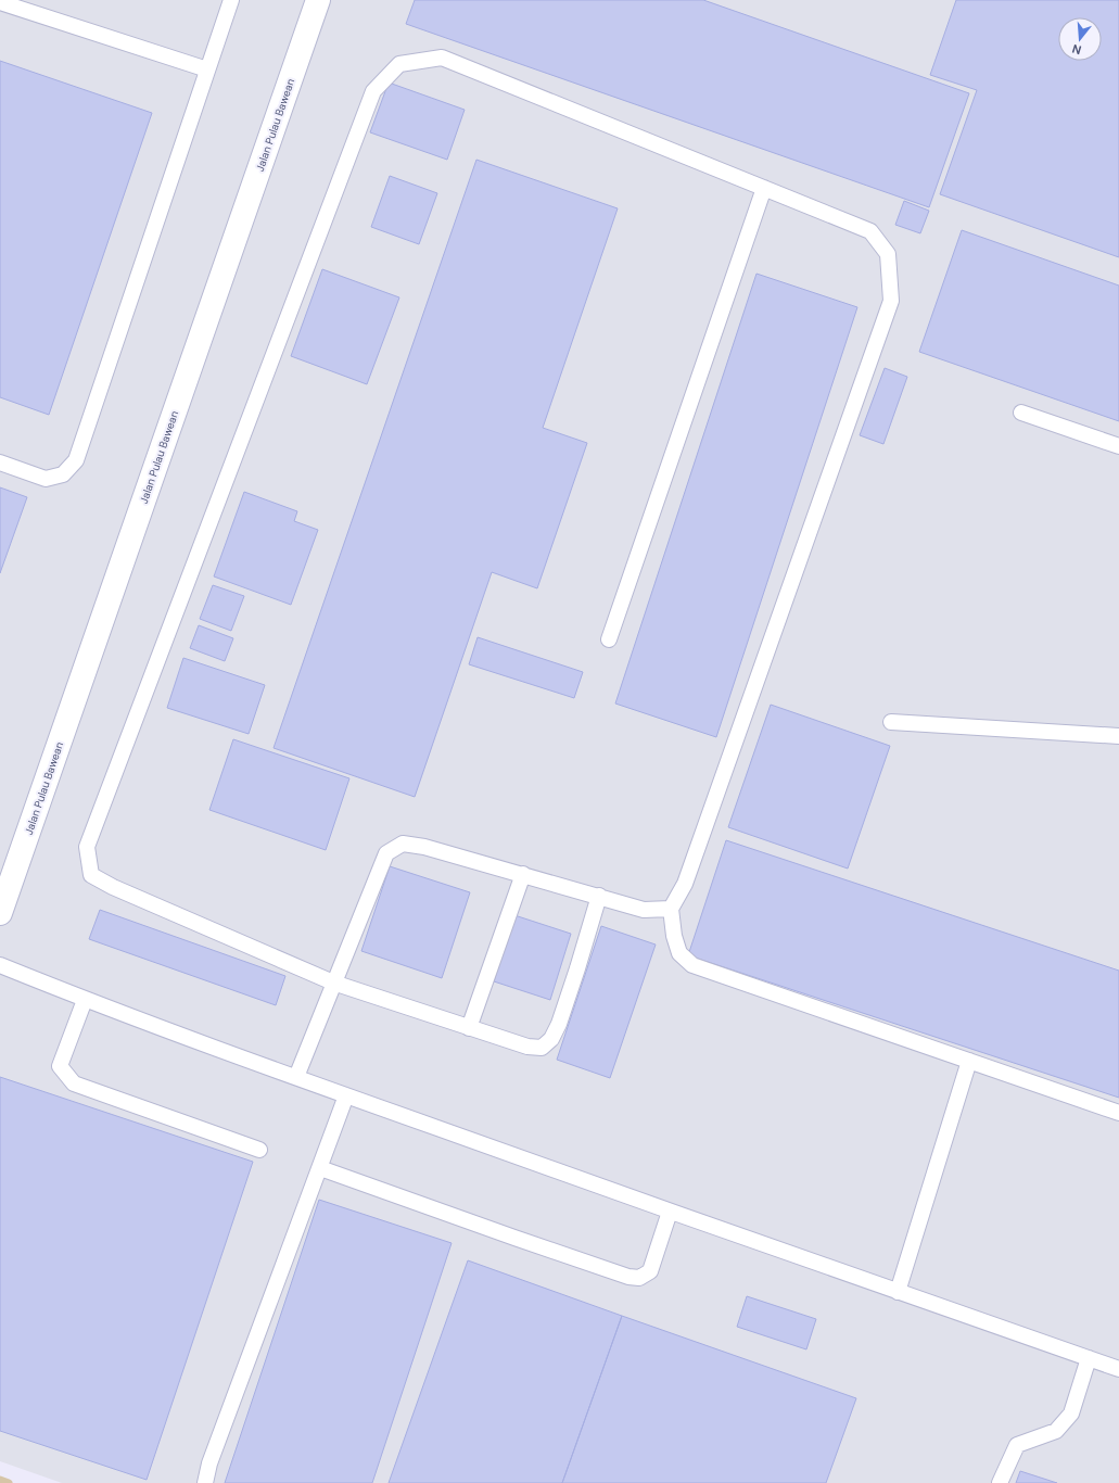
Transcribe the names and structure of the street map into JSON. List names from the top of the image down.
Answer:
{
  "streets": {
    "street": ["Jalan Pulau Bawean"]
  },
  "north": "bottom"
}
